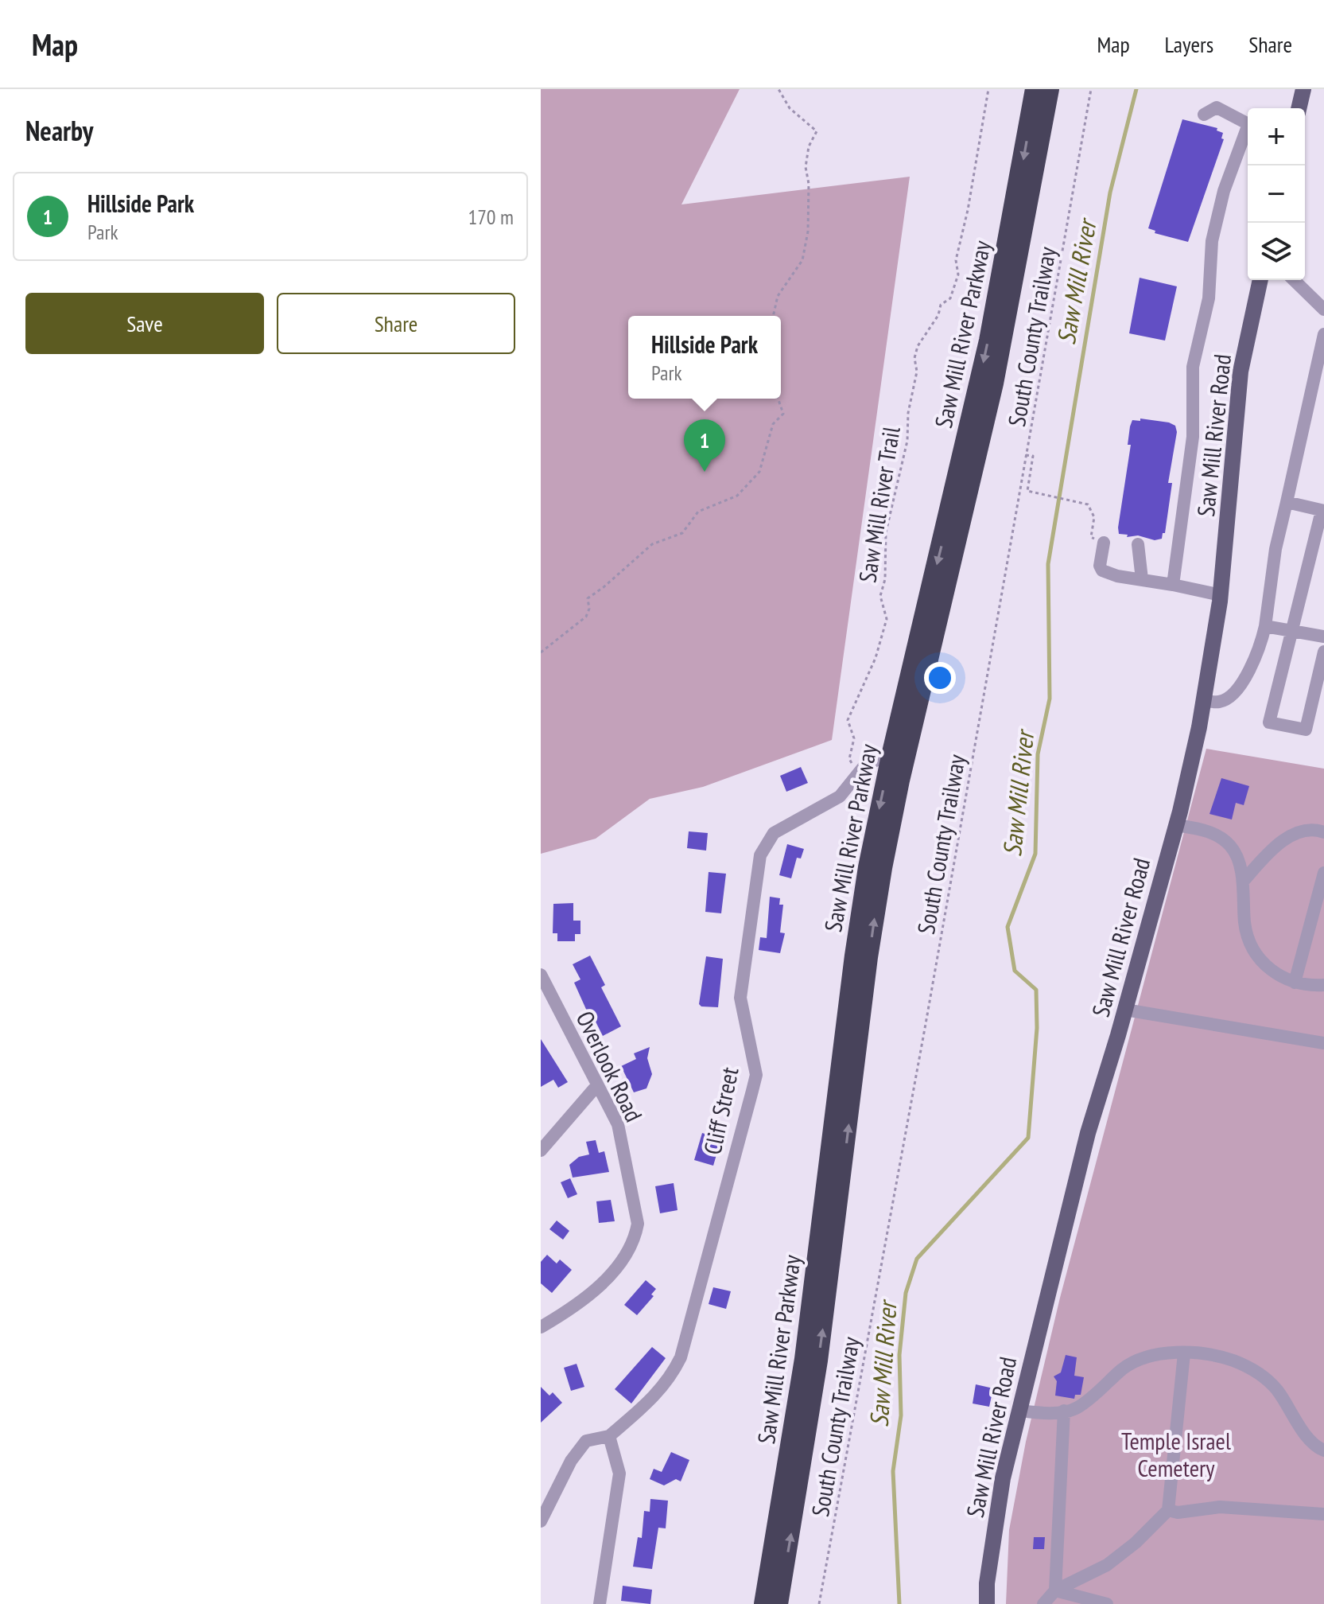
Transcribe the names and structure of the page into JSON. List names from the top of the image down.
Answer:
{
  "streets": {
    "highway": ["Saw Mill River Parkway"],
    "main road": ["Saw Mill River Road"],
    "street": ["Overlook Road", "Cliff Street"],
    "path": ["South County Trailway", "Saw Mill River Trail"]
  },
  "crossings": [
    ["Saw Mill River Parkway", "Cliff Street"],
    ["Saw Mill River Trail", "Cliff Street"]
  ],
  "water": ["Saw Mill River"],
  "parks": ["Temple Israel Cemetery"],
  "page": {
    "header": "Map",
    "nav": ["Map", "Layers", "Share"],
    "heading": "Nearby",
    "map_buttons": ["+", "−"],
    "list": [
      {
        "mark": "1",
        "name": "Hillside Park",
        "note": "Park",
        "value": "170 m"
      }
    ],
    "buttons": ["Save", "Share"],
    "popup": ["Hillside Park", "Park"],
    "pins": "1"
  }
}
